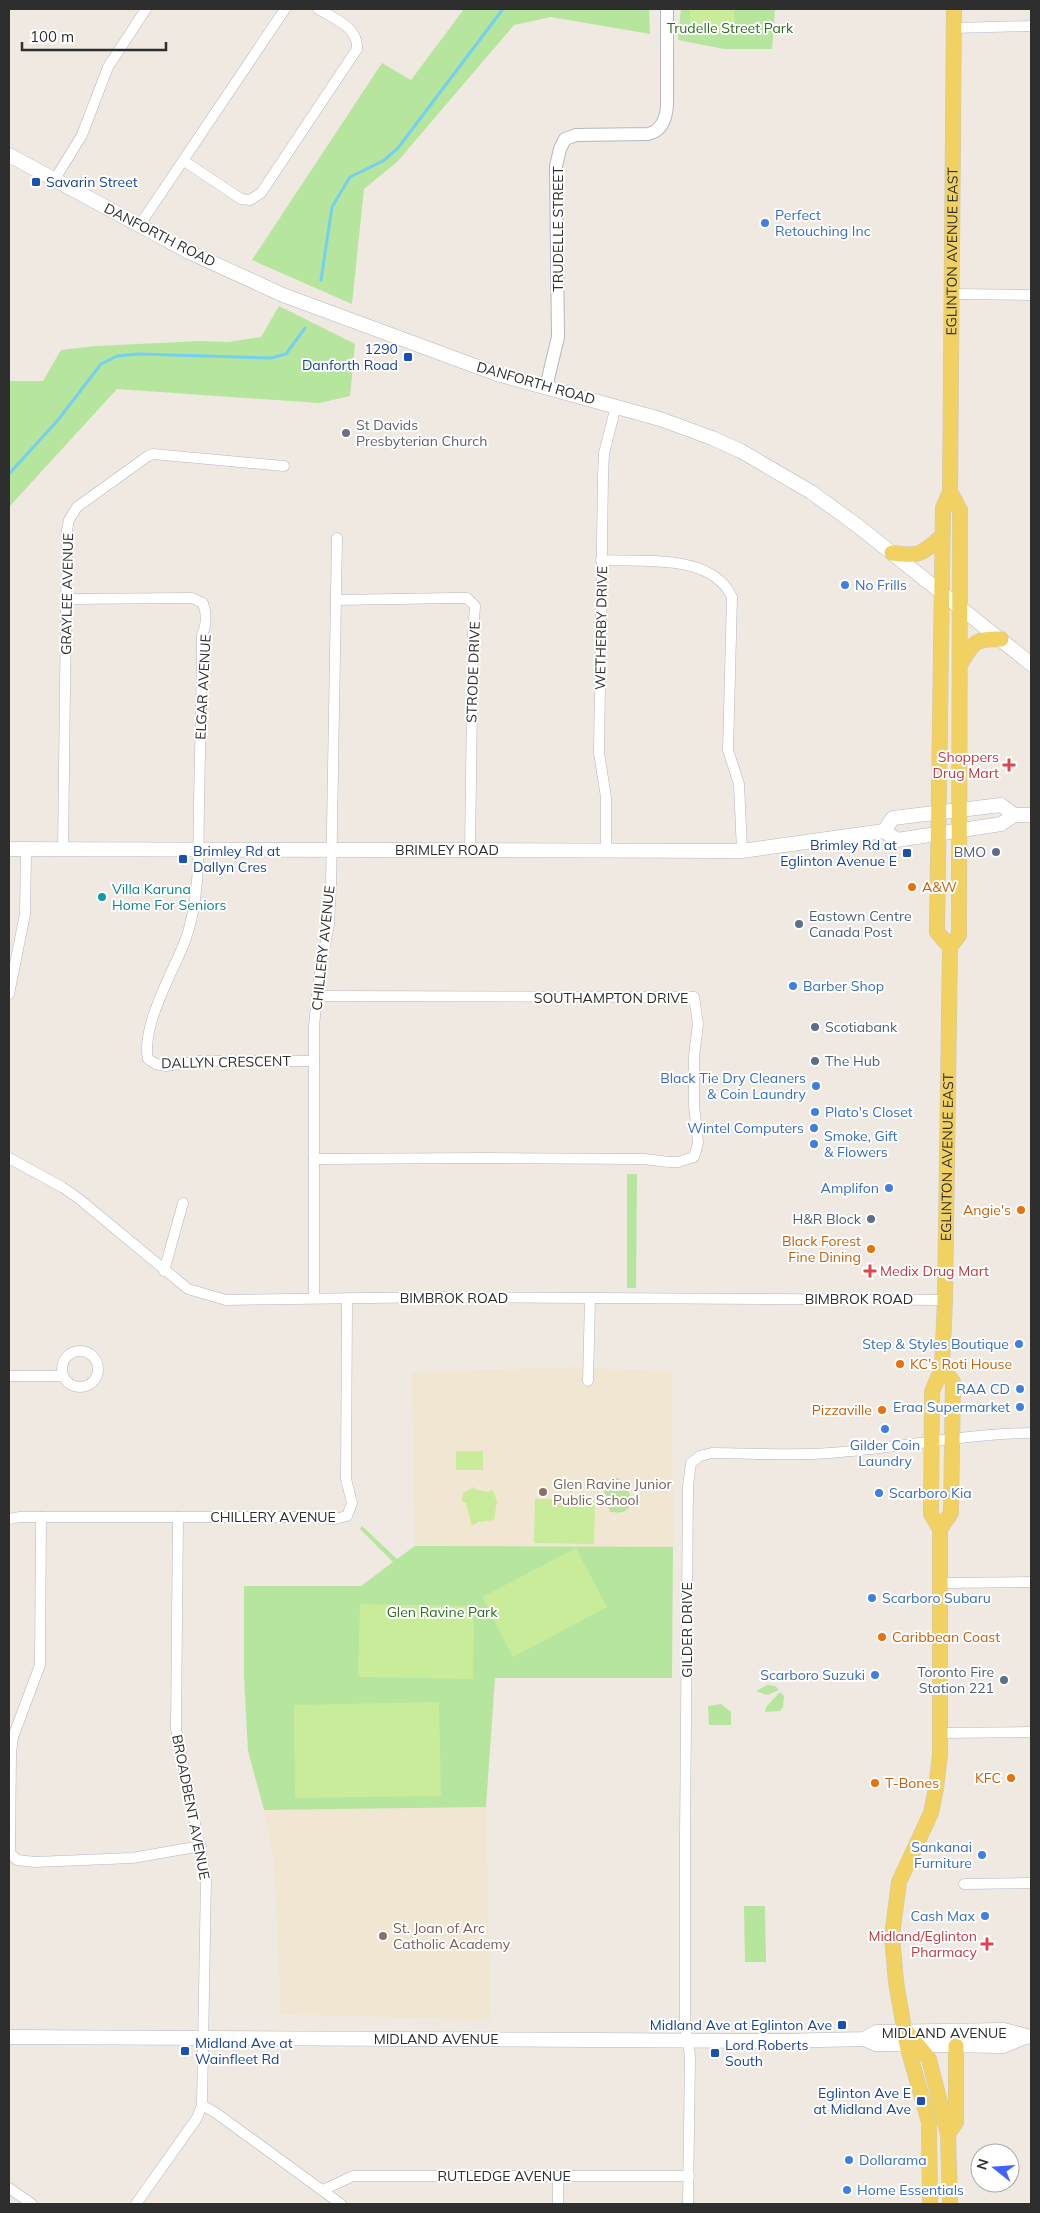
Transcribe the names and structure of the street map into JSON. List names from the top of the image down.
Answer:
{
  "streets": {
    "main road": [
      "DANFORTH ROAD",
      "EGLINTON AVENUE EAST",
      "BRIMLEY ROAD",
      "MIDLAND AVENUE"
    ],
    "street": [
      "TRUDELLE STREET",
      "GRAYLEE AVENUE",
      "WETHERBY DRIVE",
      "STRODE DRIVE",
      "ELGAR AVENUE",
      "CHILLERY AVENUE",
      "SOUTHAMPTON DRIVE",
      "DALLYN CRESCENT",
      "BIMBROK ROAD",
      "GILDER DRIVE",
      "BROADBENT AVENUE",
      "RUTLEDGE AVENUE"
    ]
  },
  "crossings": [
    ["TRUDELLE STREET", "DANFORTH ROAD"],
    ["DANFORTH ROAD", "EGLINTON AVENUE EAST"],
    ["DANFORTH ROAD", "WETHERBY DRIVE"],
    ["EGLINTON AVENUE EAST", "BRIMLEY ROAD"],
    ["EGLINTON AVENUE EAST", "BIMBROK ROAD"],
    ["EGLINTON AVENUE EAST", "GILDER DRIVE"],
    ["EGLINTON AVENUE EAST", "MIDLAND AVENUE"],
    ["GRAYLEE AVENUE", "ELGAR AVENUE"],
    ["GRAYLEE AVENUE", "BRIMLEY ROAD"],
    ["WETHERBY DRIVE", "BRIMLEY ROAD"],
    ["STRODE DRIVE", "BRIMLEY ROAD"],
    ["STRODE DRIVE", "CHILLERY AVENUE"],
    ["ELGAR AVENUE", "BRIMLEY ROAD"],
    ["ELGAR AVENUE", "DALLYN CRESCENT"],
    ["BRIMLEY ROAD", "CHILLERY AVENUE"],
    ["BRIMLEY ROAD", "DALLYN CRESCENT"],
    ["CHILLERY AVENUE", "SOUTHAMPTON DRIVE"],
    ["CHILLERY AVENUE", "DALLYN CRESCENT"],
    ["CHILLERY AVENUE", "BIMBROK ROAD"],
    ["CHILLERY AVENUE", "BROADBENT AVENUE"],
    ["GILDER DRIVE", "MIDLAND AVENUE"],
    ["BROADBENT AVENUE", "MIDLAND AVENUE"]
  ],
  "parks": ["Trudelle Street Park", "Glen Ravine Park"],
  "places": {
    "transit": [
      "Savarin Street",
      "1290 Danforth Road",
      "Brimley Rd at Eglinton Avenue E",
      "Brimley Rd at Dallyn Cres",
      "Midland Ave at Eglinton Ave",
      "Midland Ave at Wainfleet Rd",
      "Lord Roberts South",
      "Eglinton Ave E at Midland Ave"
    ],
    "other": [
      "Perfect Retouching Inc",
      "St Davids Presbyterian Church",
      "No Frills",
      "BMO",
      "A&W",
      "Villa Karuna Home For Seniors",
      "Eastown Centre Canada Post",
      "Barber Shop",
      "Scotiabank",
      "The Hub",
      "Black Tie Dry Cleaners & Coin Laundry",
      "Plato's Closet",
      "Wintel Computers",
      "Smoke, Gift & Flowers",
      "Amplifon",
      "Angie's",
      "H&R Block",
      "Black Forest Fine Dining",
      "Step & Styles Boutique",
      "KC’s Roti House",
      "RAA CD",
      "Eraa Supermarket",
      "Pizzaville",
      "Gilder Coin Laundry",
      "Glen Ravine Junior Public School",
      "Scarboro Kia",
      "Scarboro Subaru",
      "Caribbean Coast",
      "Scarboro Suzuki",
      "Toronto Fire Station 221",
      "KFC",
      "T-Bones",
      "Sankanai Furniture",
      "Cash Max",
      "St. Joan of Arc Catholic Academy",
      "Dollarama",
      "Home Essentials"
    ],
    "health": ["Shoppers Drug Mart", "Medix Drug Mart", "Midland/Eglinton Pharmacy"]
  },
  "scale_bar": "100 m",
  "north": "left"
}
